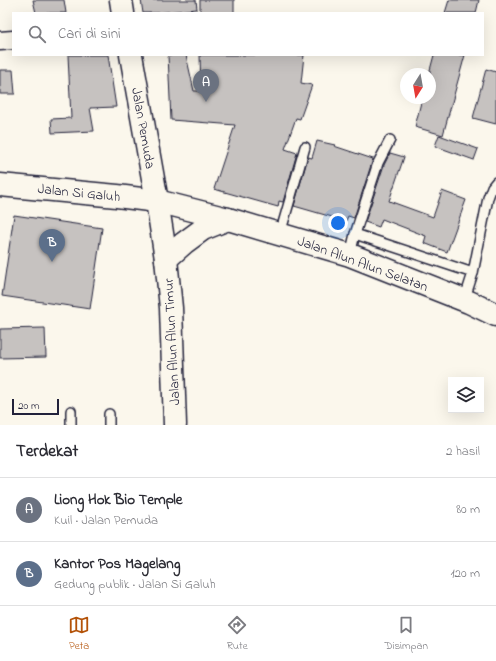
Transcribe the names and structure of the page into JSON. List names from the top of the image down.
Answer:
{
  "streets": {
    "main road": [
      "Jalan Pemuda",
      "Jalan Si Galuh",
      "Jalan Alun Alun Selatan",
      "Jalan Alun Alun Timur"
    ]
  },
  "crossings": [
    ["Jalan Pemuda", "Jalan Si Galuh"],
    ["Jalan Pemuda", "Jalan Alun Alun Timur"],
    ["Jalan Si Galuh", "Jalan Alun Alun Selatan"]
  ],
  "scale_bar": "20 m",
  "north": "bottom",
  "page": {
    "search": "Cari di sini",
    "pins": ["A", "B"],
    "scale": "20 m",
    "heading": ["Terdekat", "2 hasil"],
    "list": [
      {
        "mark": "A",
        "name": "Liong Hok Bio Temple",
        "note": "Kuil · Jalan Pemuda",
        "value": "80 m"
      },
      {
        "mark": "B",
        "name": "Kantor Pos Magelang",
        "note": "Gedung publik · Jalan Si Galuh",
        "value": "120 m"
      }
    ],
    "nav": ["Peta", "Rute", "Disimpan"]
  }
}
